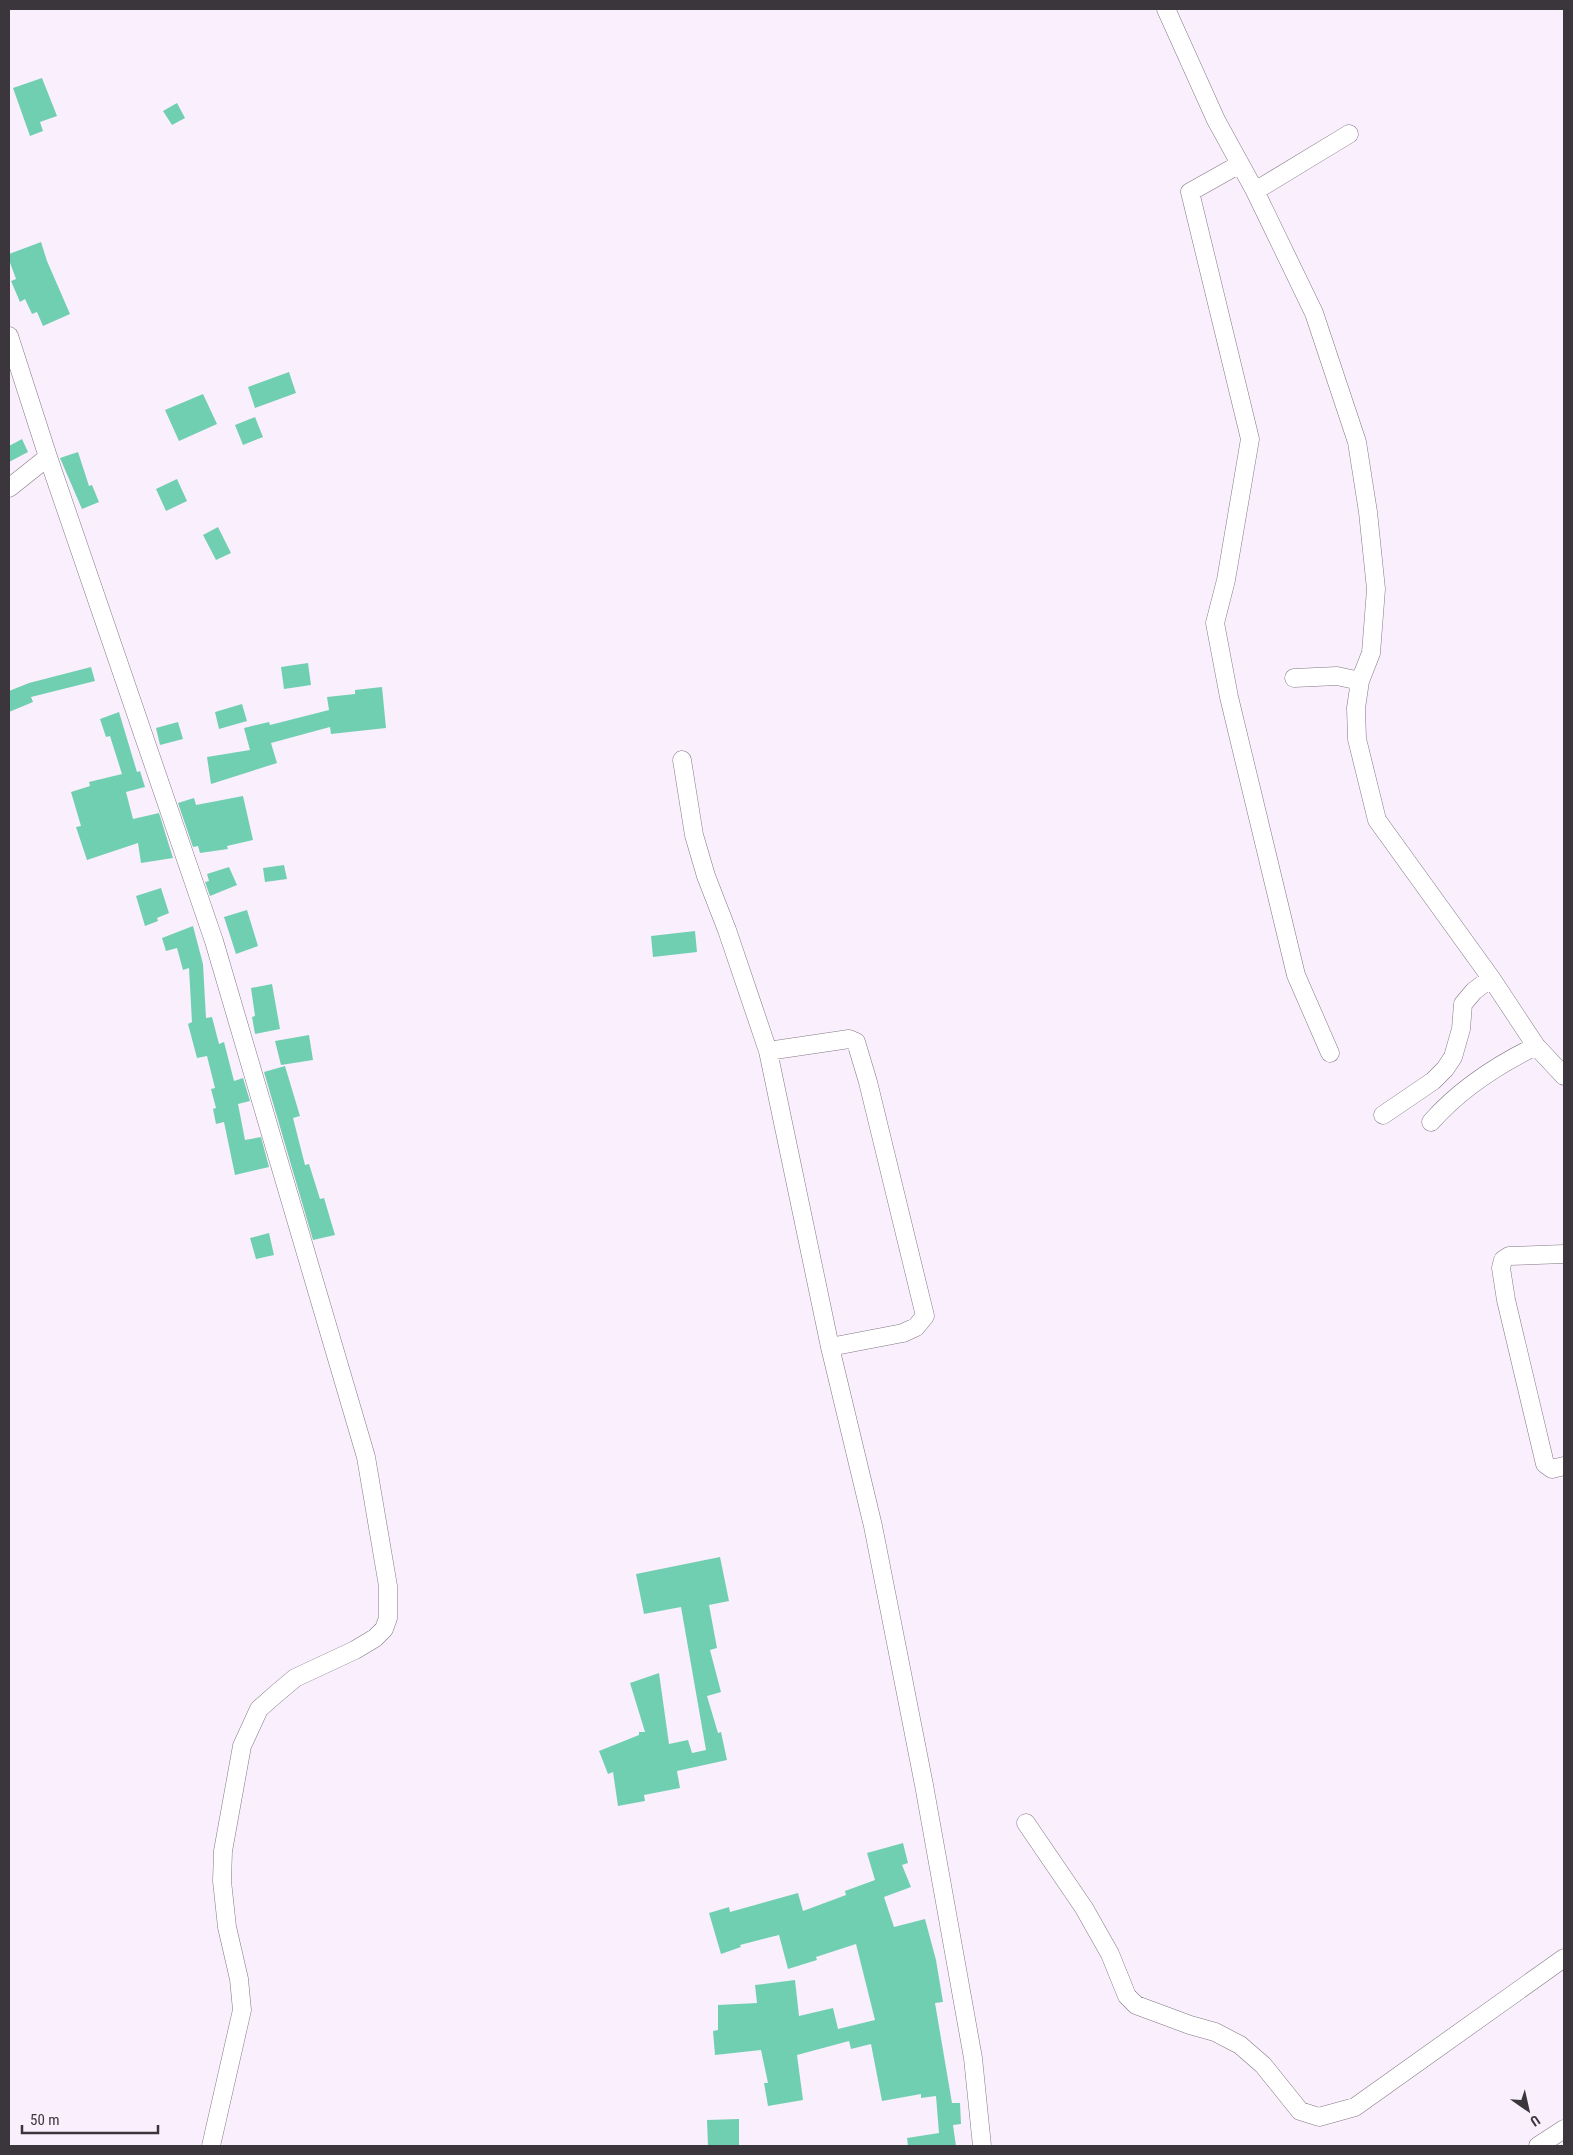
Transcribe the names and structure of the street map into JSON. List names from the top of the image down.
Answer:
{
  "scale_bar": "50 m",
  "north": "bottom right"
}
